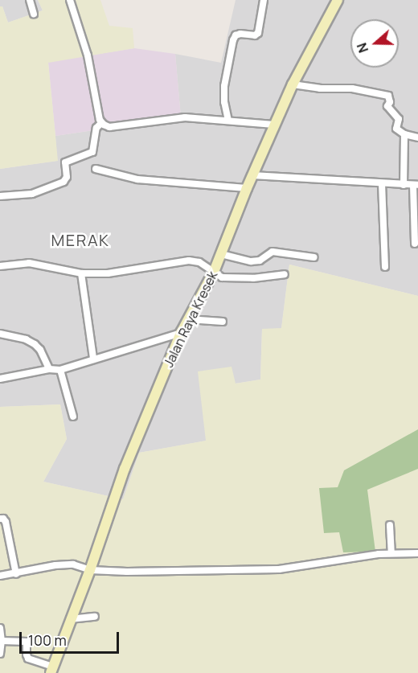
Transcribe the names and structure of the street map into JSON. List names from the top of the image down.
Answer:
{
  "streets": {
    "main road": ["Jalan Raya Kresek"]
  },
  "districts": ["MERAK"],
  "scale_bar": "100 m",
  "north": "left"
}
